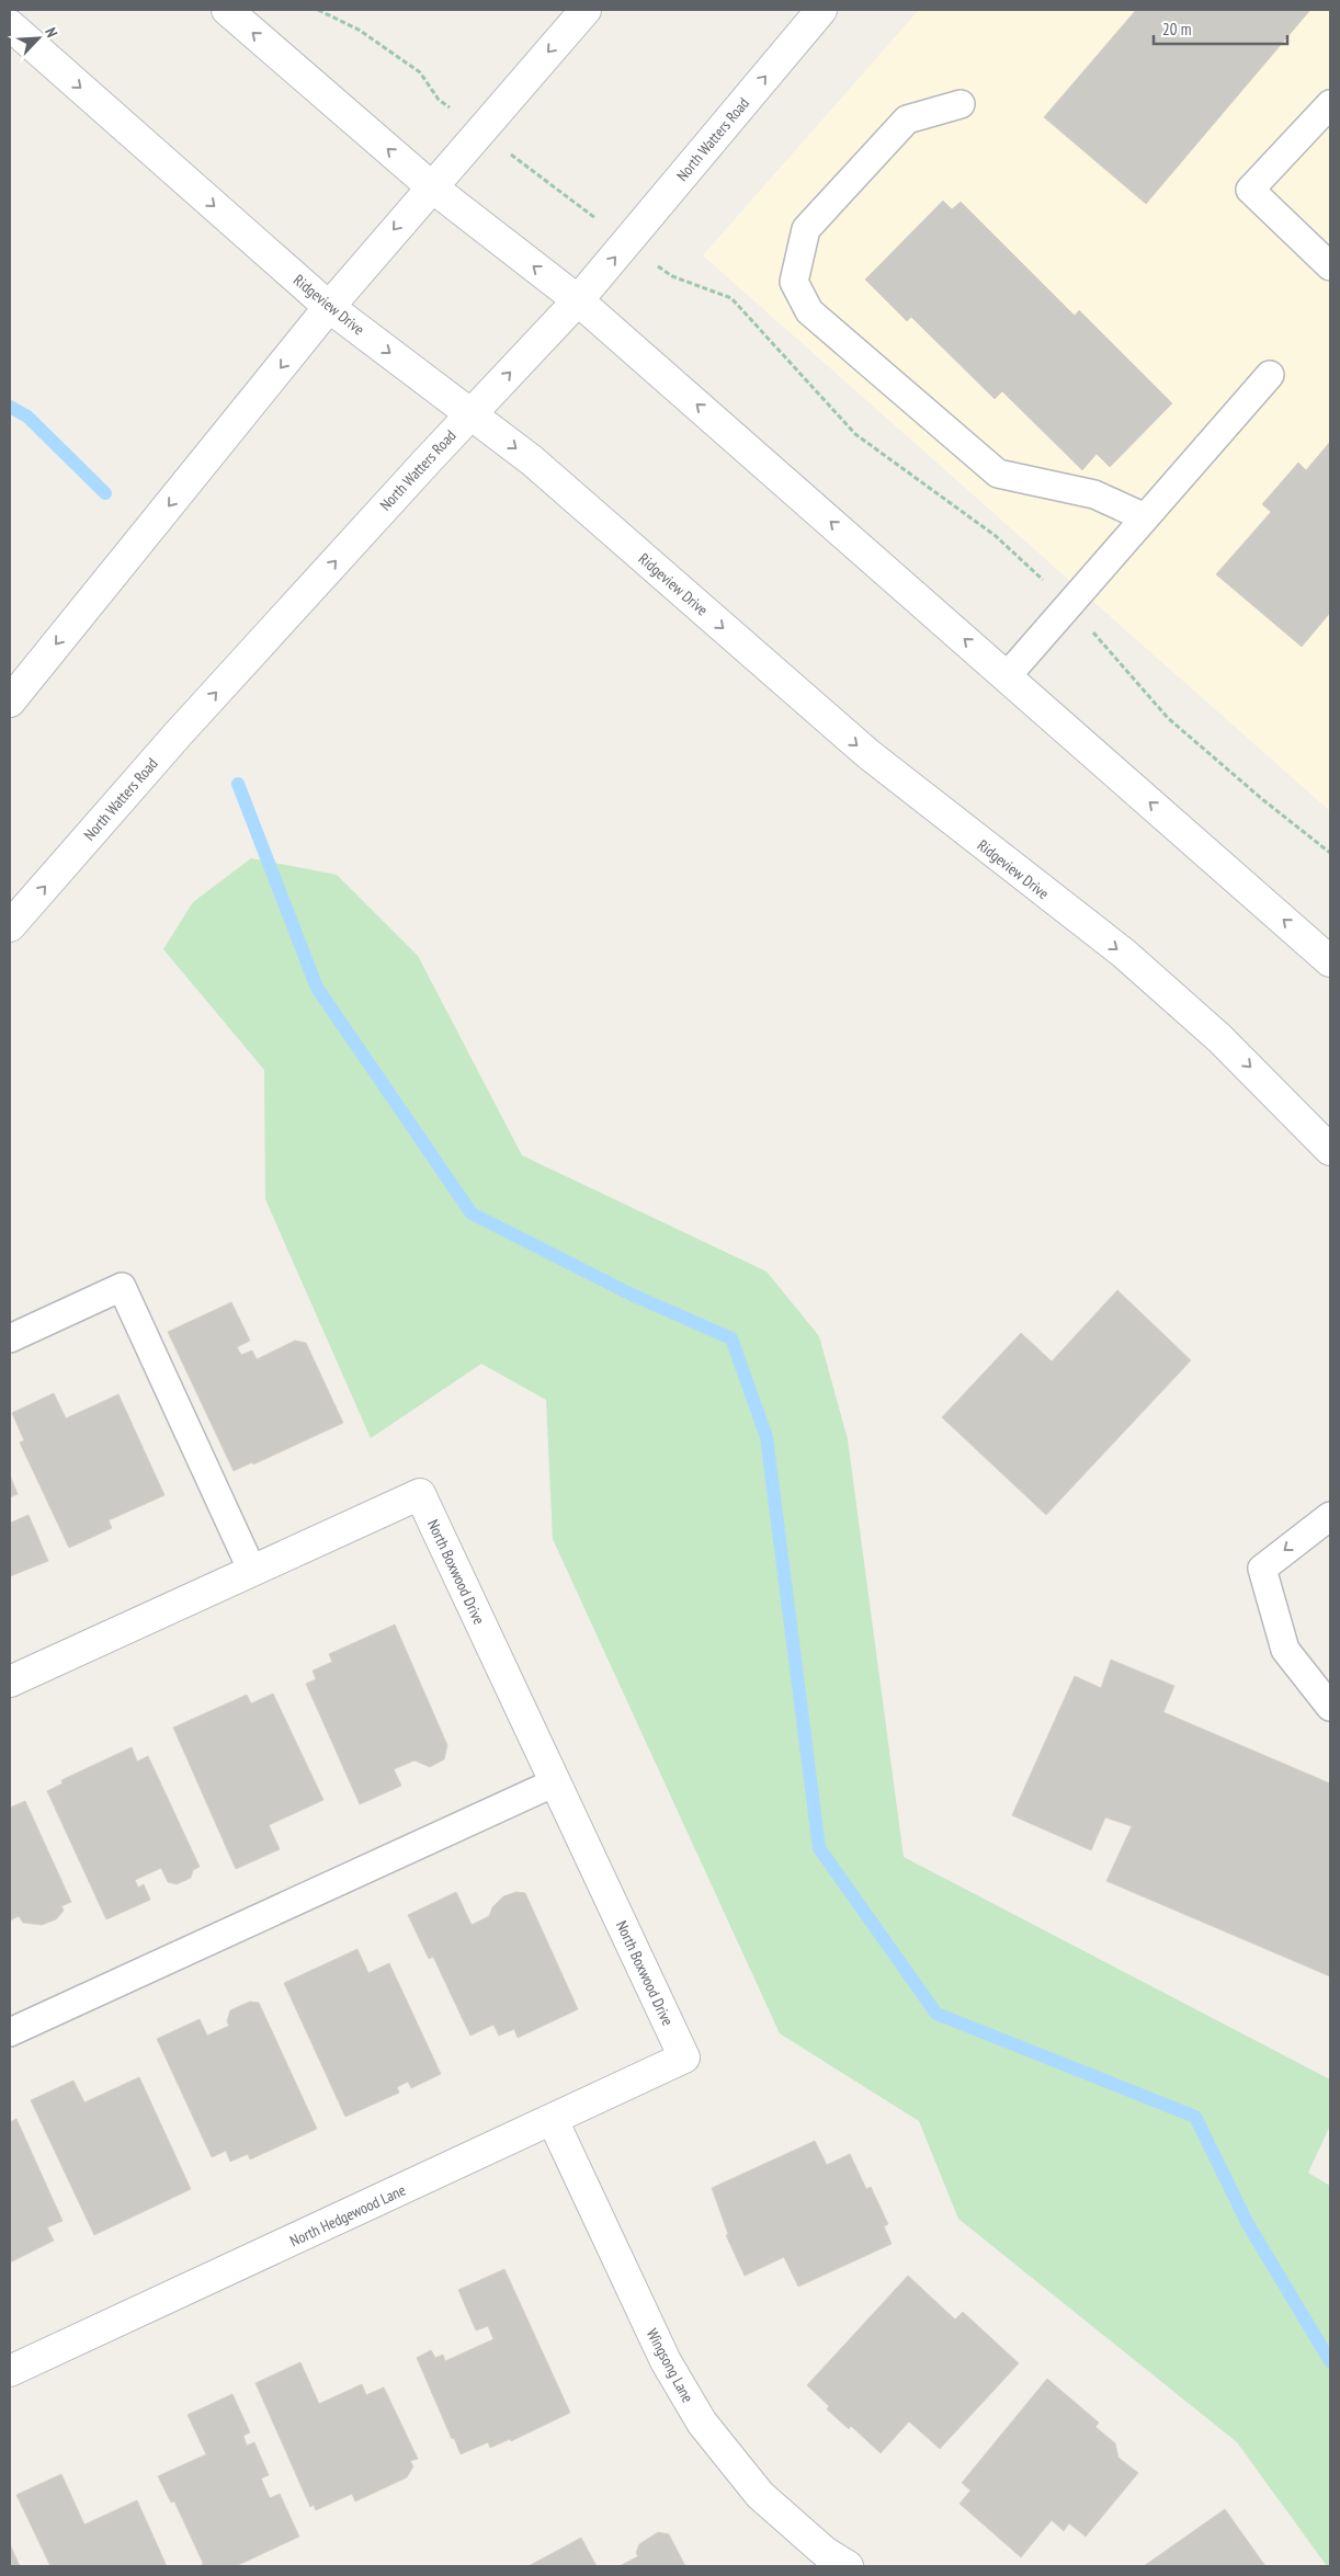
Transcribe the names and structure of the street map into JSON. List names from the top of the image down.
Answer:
{
  "streets": {
    "main road": [
      "North Watters Road",
      "Ridgeview Drive",
      "North Boxwood Drive",
      "North Hedgewood Lane",
      "Wingsong Lane"
    ]
  },
  "crossings": [
    ["North Watters Road", "Ridgeview Drive"],
    ["North Boxwood Drive", "North Hedgewood Lane"],
    ["North Hedgewood Lane", "Wingsong Lane"]
  ],
  "scale_bar": "20 m",
  "north": "top right"
}
